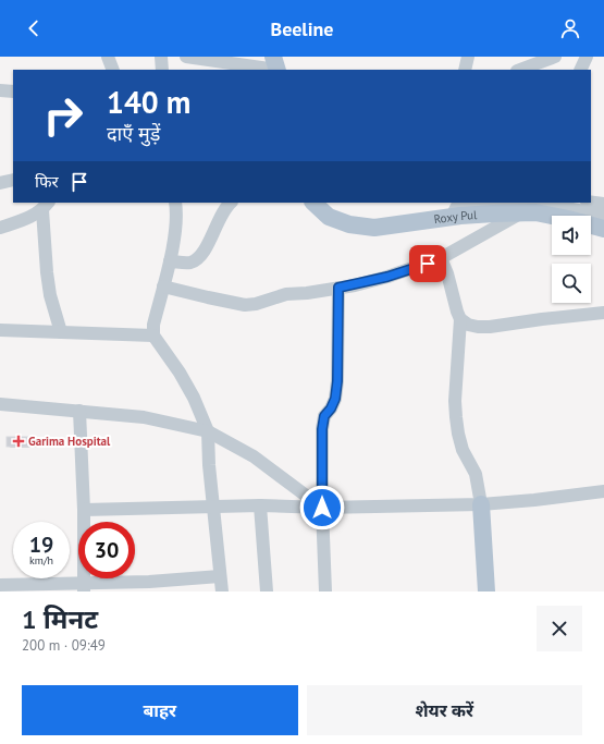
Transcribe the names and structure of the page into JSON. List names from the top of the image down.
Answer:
{
  "streets": {
    "main road": ["Roxy Pul"]
  },
  "places": {
    "health": ["Garima Hospital"]
  },
  "page": {
    "header": "Beeline",
    "turn": ["140 m", "दाएँ मुड़ें"],
    "then": "फिर",
    "speed": "19 km/h",
    "limit": "30",
    "heading": ["1 मिनट", "200 m · 09:49"],
    "buttons": ["बाहर", "शेयर करें"]
  }
}
